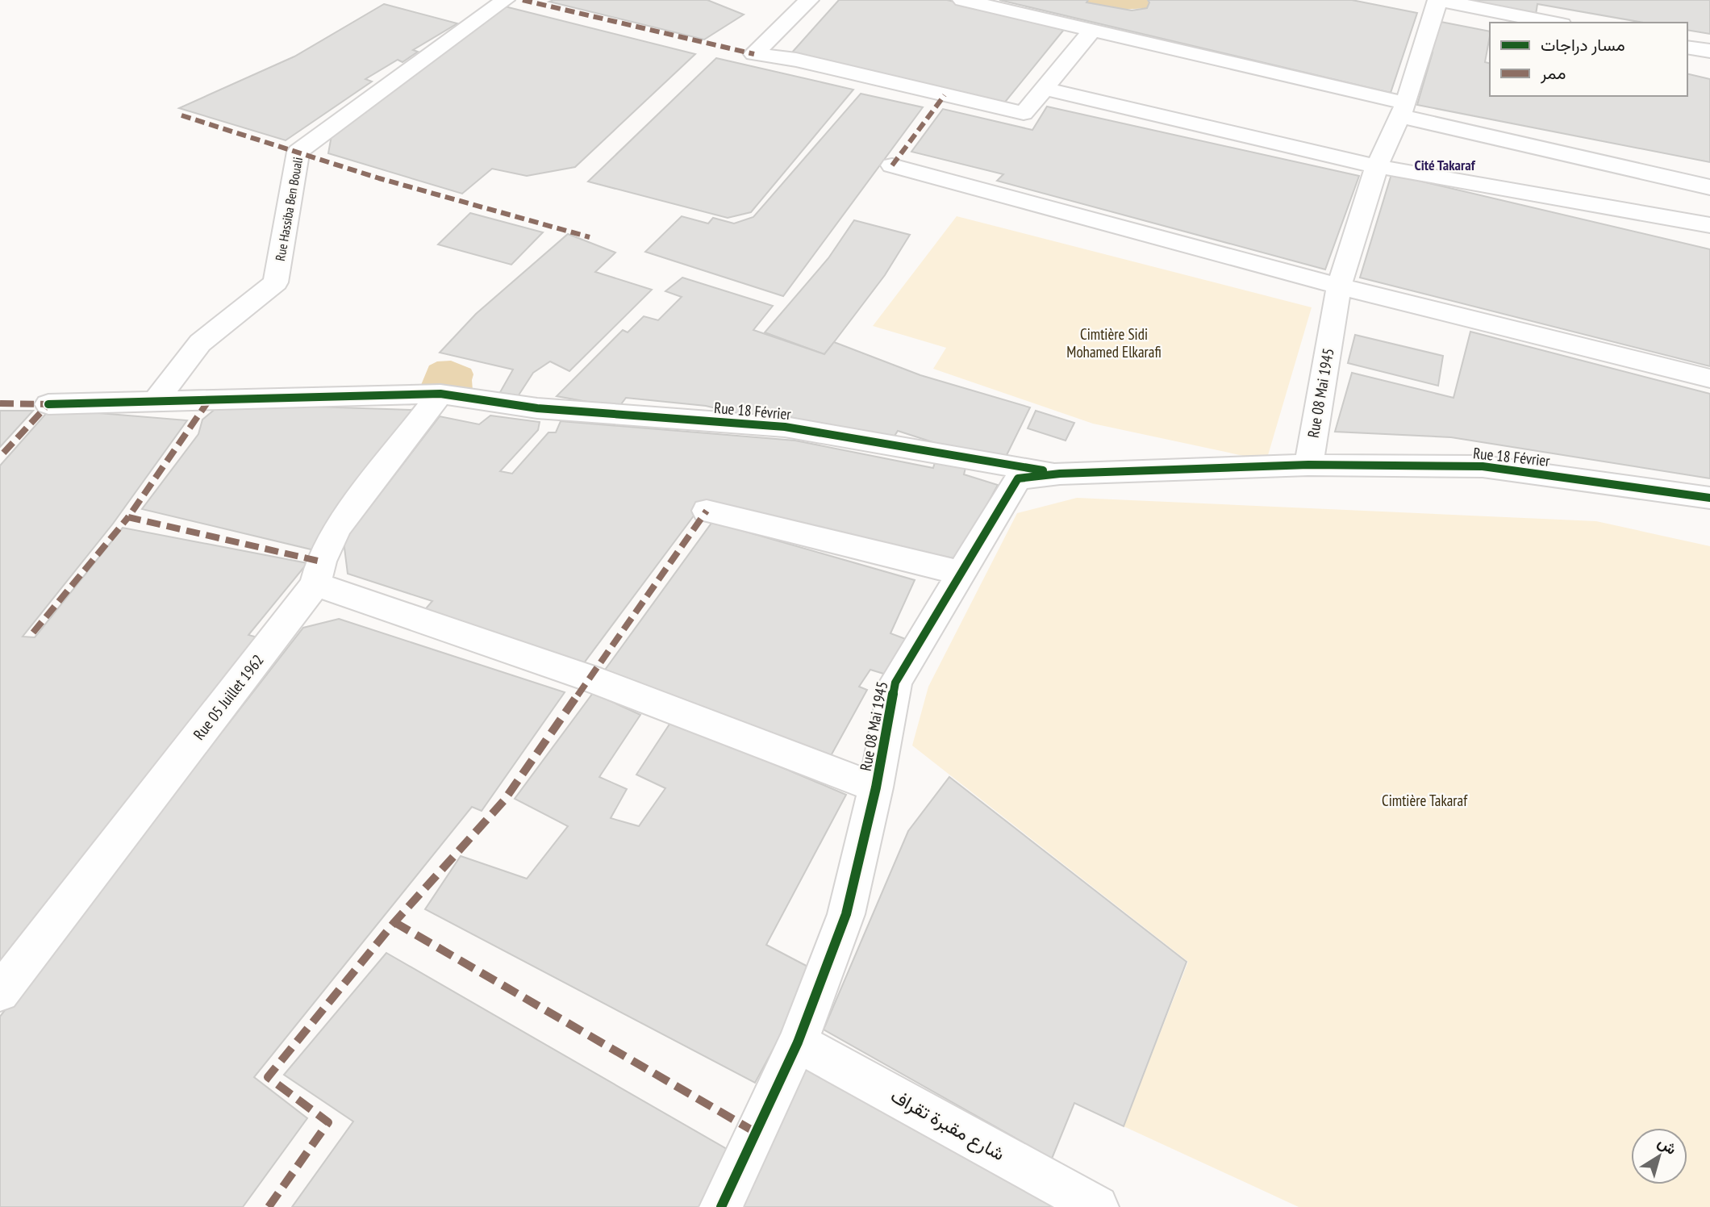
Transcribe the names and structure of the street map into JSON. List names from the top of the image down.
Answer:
{
  "streets": {
    "street": [
      "Rue Hassiba Ben Bouali",
      "Rue 08 Mai 1945",
      "Rue 18 Février",
      "Rue 05 Juillet 1962",
      "شارع مقبرة تقراف"
    ]
  },
  "crossings": [
    ["Rue Hassiba Ben Bouali", "Rue 18 Février"],
    ["Rue 08 Mai 1945", "Rue 18 Février"],
    ["Rue 08 Mai 1945", "شارع مقبرة تقراف"],
    ["Rue 18 Février", "Rue 05 Juillet 1962"]
  ],
  "districts": ["Cité Takaraf"],
  "parks": ["Cimtière Sidi Mohamed Elkarafi", "Cimtière Takaraf"],
  "legend": ["مسار دراجات", "ممر"],
  "north": "top right"
}
